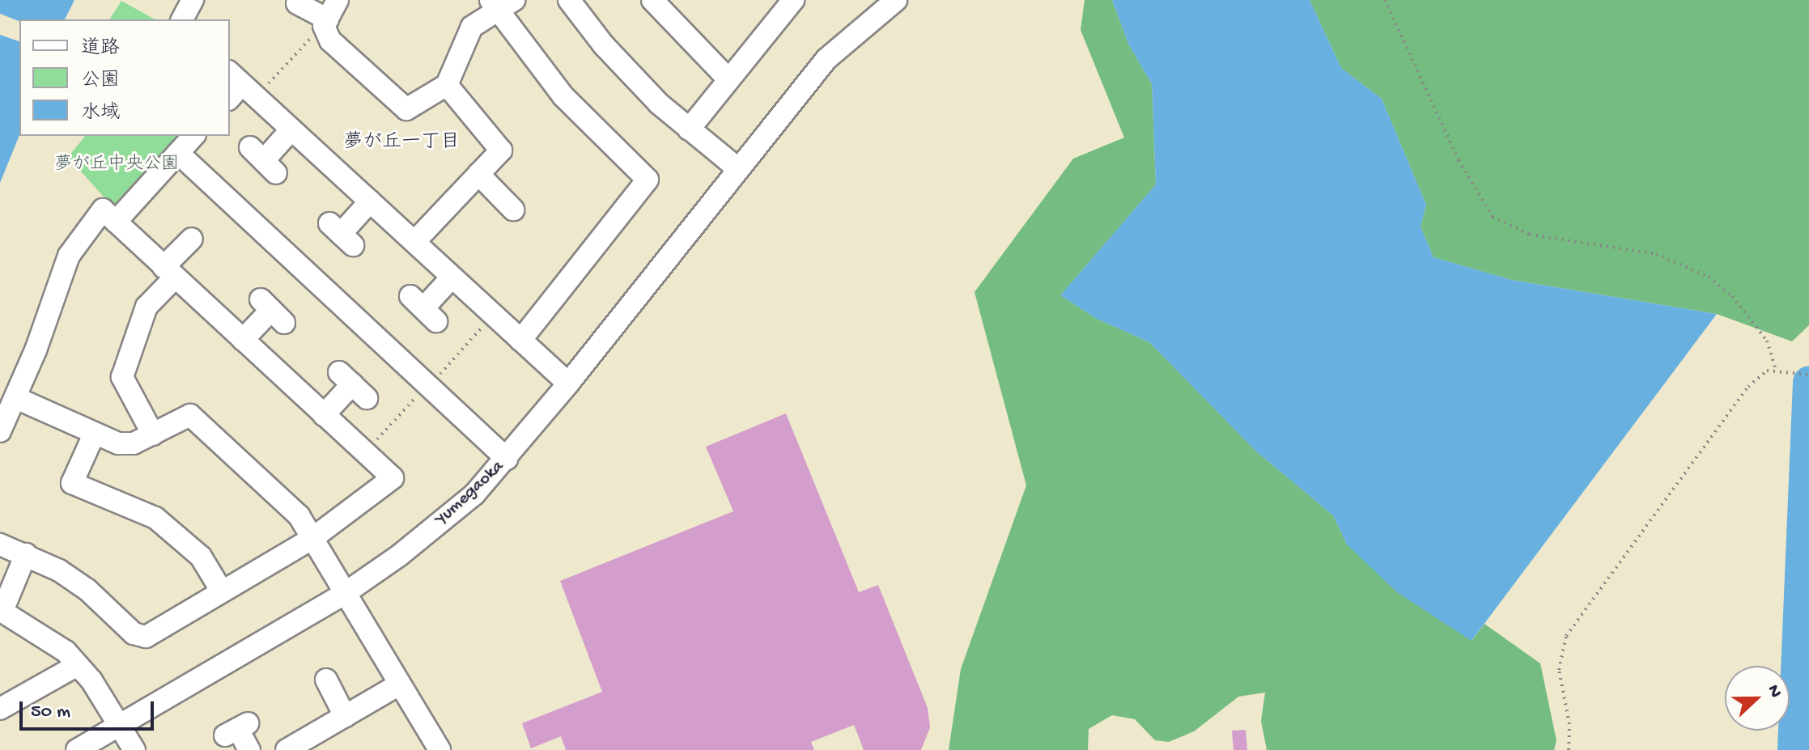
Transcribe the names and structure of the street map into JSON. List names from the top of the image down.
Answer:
{
  "streets": {
    "street": ["Yumegaoka"]
  },
  "districts": ["夢が丘一丁目"],
  "parks": ["夢が丘中央公園"],
  "legend": ["道路", "公園", "水域"],
  "scale_bar": "50 m",
  "north": "right"
}
